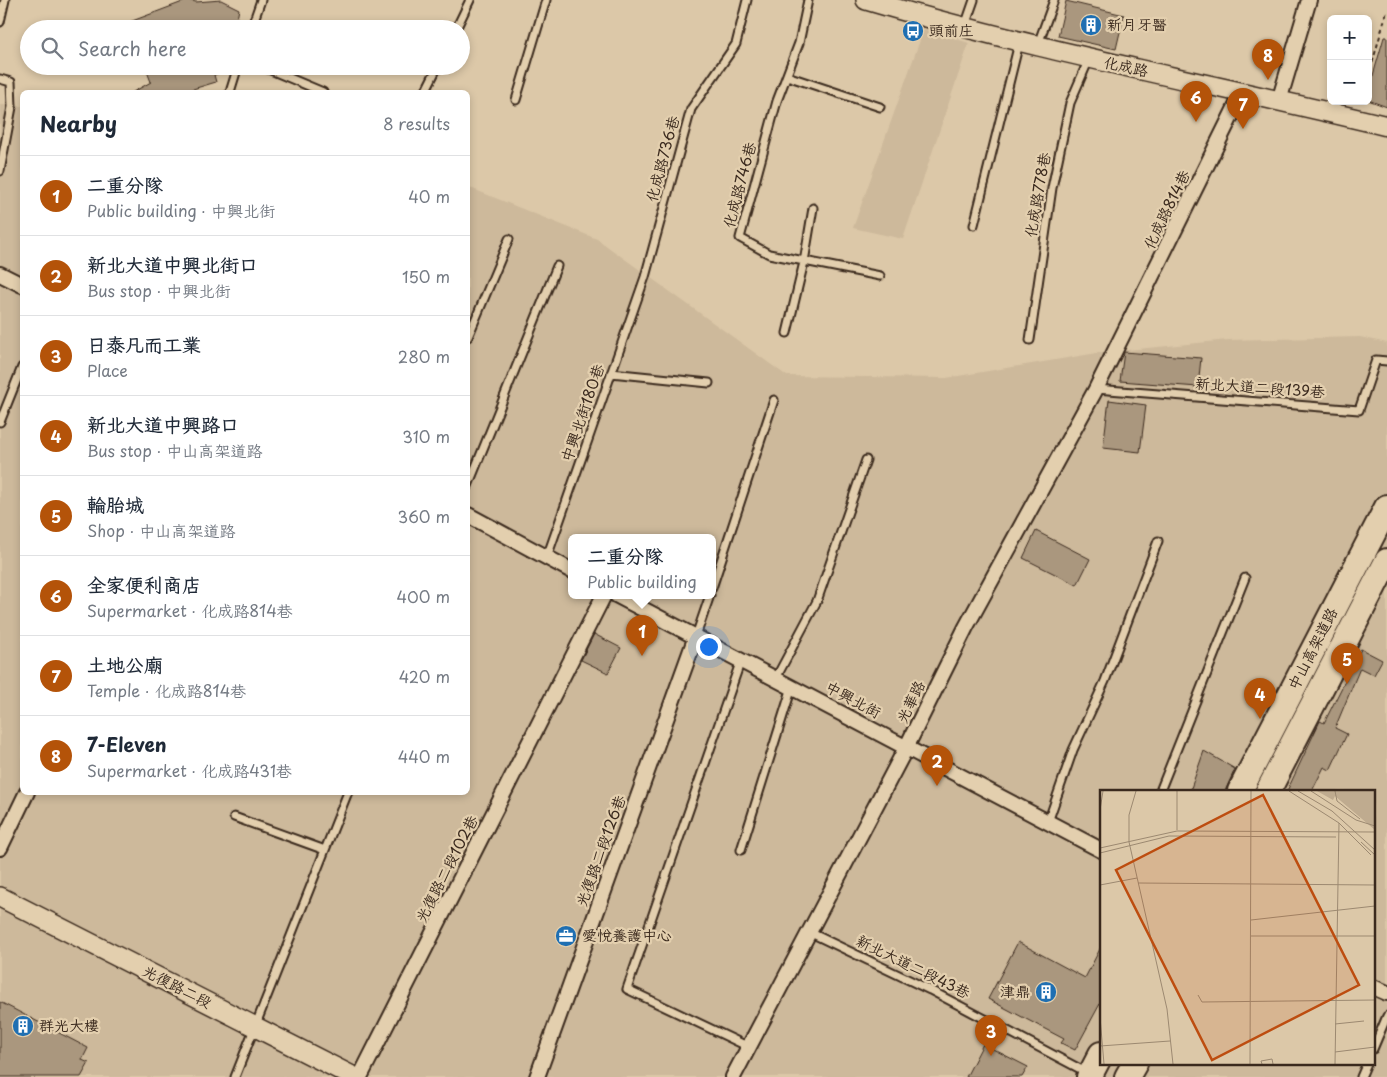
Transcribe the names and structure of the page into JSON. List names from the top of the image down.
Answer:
{
  "streets": {
    "highway": ["中山高架道路"],
    "street": [
      "化成路",
      "化成路814巷",
      "中興北街",
      "光華路",
      "光復路二段126巷",
      "光復路二段102巷",
      "光復路二段"
    ],
    "lane": [
      "化成路736巷",
      "化成路746巷",
      "化成路778巷",
      "新北大道二段139巷",
      "中興北街180巷",
      "新北大道二段43巷"
    ]
  },
  "crossings": [
    ["化成路", "化成路778巷"],
    ["化成路", "化成路814巷"],
    ["化成路736巷", "中興北街180巷"],
    ["化成路814巷", "光華路"],
    ["新北大道二段139巷", "光華路"],
    ["中興北街", "光華路"],
    ["中興北街", "光復路二段126巷"],
    ["光華路", "新北大道二段43巷"]
  ],
  "places": {
    "building": ["新月牙醫", "津鼎", "群光大樓"],
    "bus stop": ["頭前庄"],
    "office": ["愛悅養護中心"]
  },
  "page": {
    "map_buttons": ["+", "−"],
    "search": "Search here",
    "pins": [
      "8",
      "6",
      "7",
      "1",
      "5",
      "4",
      "2",
      "3"
    ],
    "heading": ["Nearby", "8 results"],
    "list": [
      {
        "mark": "1",
        "name": "二重分隊",
        "note": "Public building · 中興北街",
        "value": "40 m"
      },
      {
        "mark": "2",
        "name": "新北大道中興北街口",
        "note": "Bus stop · 中興北街",
        "value": "150 m"
      },
      {
        "mark": "3",
        "name": "日泰凡而工業",
        "note": "Place",
        "value": "280 m"
      },
      {
        "mark": "4",
        "name": "新北大道中興路口",
        "note": "Bus stop · 中山高架道路",
        "value": "310 m"
      },
      {
        "mark": "5",
        "name": "輪胎城",
        "note": "Shop · 中山高架道路",
        "value": "360 m"
      },
      {
        "mark": "6",
        "name": "全家便利商店",
        "note": "Supermarket · 化成路814巷",
        "value": "400 m"
      },
      {
        "mark": "7",
        "name": "土地公廟",
        "note": "Temple · 化成路814巷",
        "value": "420 m"
      },
      {
        "mark": "8",
        "name": "7-Eleven",
        "note": "Supermarket · 化成路431巷",
        "value": "440 m"
      }
    ],
    "popup": ["二重分隊", "Public building"]
  }
}
